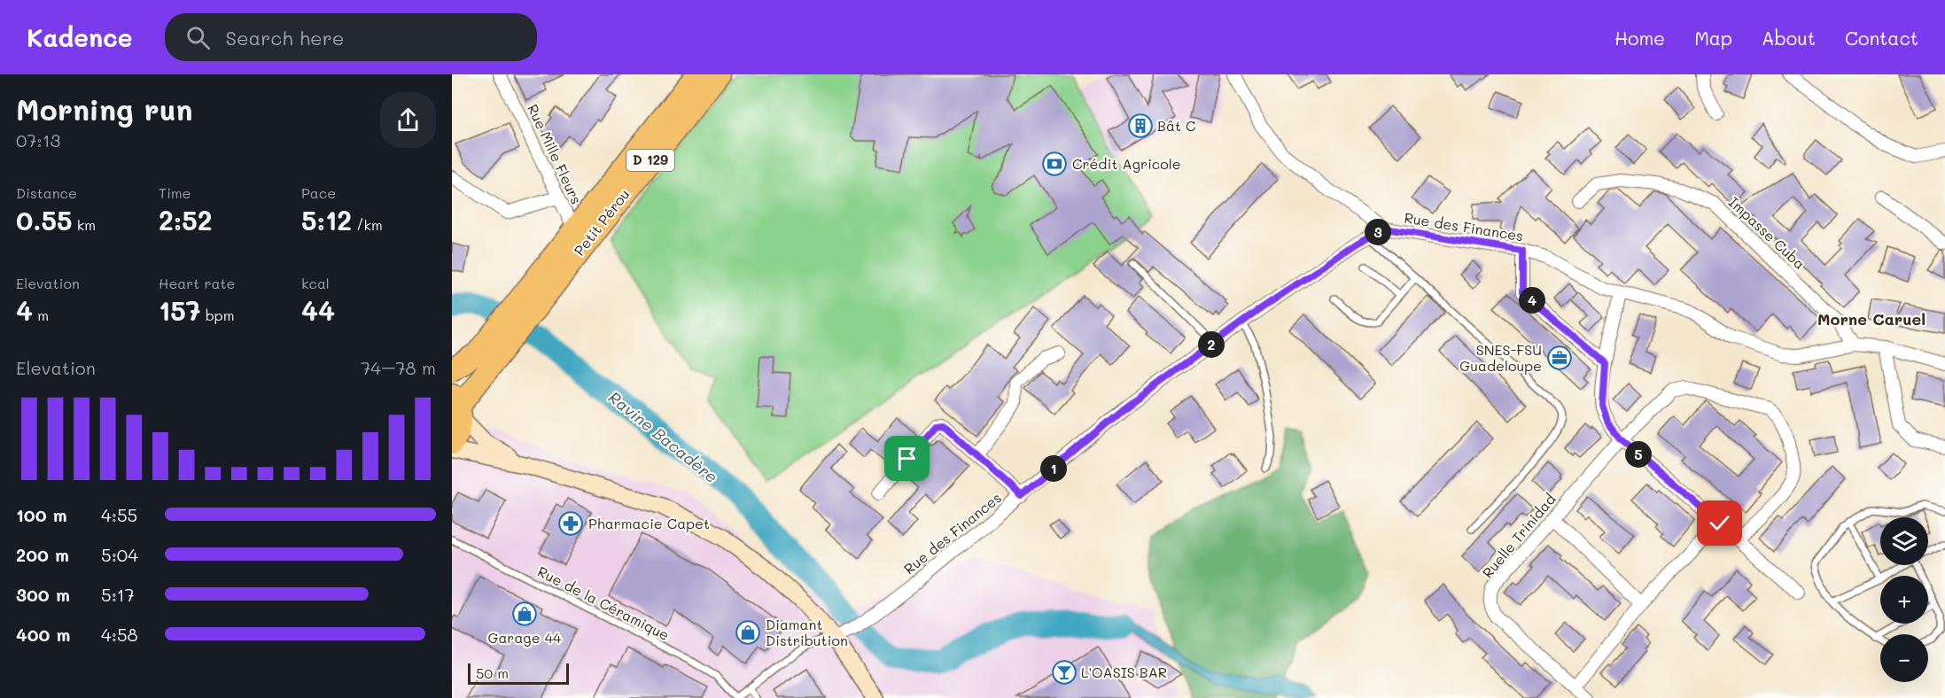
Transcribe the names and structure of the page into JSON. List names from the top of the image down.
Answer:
{
  "streets": {
    "highway": ["D 129", "Petit Pérou"],
    "street": [
      "Rue Mille Fleurs",
      "Rue des Finances",
      "Impasse Cuba",
      "Ruelle Trinidad"
    ],
    "lane": ["Rue de la Céramique"]
  },
  "crossings": [
    ["Rue Mille Fleurs", "Petit Pérou"],
    ["D 129", "Petit Pérou"],
    ["Rue des Finances", "Impasse Cuba"]
  ],
  "districts": ["Morne Caruel"],
  "water": ["Ravine Bacadère"],
  "places": {
    "building": ["Bât C"],
    "bank": ["Crédit Agricole"],
    "office": ["SNES-FSU Guadeloupe"],
    "pharmacy": ["Pharmacie Capet"],
    "shop": ["Garage 44", "Diamant Distribution"],
    "bar": ["L'OASIS BAR"]
  },
  "scale_bar": "50 m",
  "page": {
    "header": "Kadence",
    "search": "Search here",
    "nav": [
      "Home",
      "Map",
      "About",
      "Contact"
    ],
    "heading": ["Morning run", "07:13"],
    "stats": [
      ["Distance", "0.55 km"],
      ["Time", "2:52"],
      ["Pace", "5:12 /km"],
      ["Elevation", "4 m"],
      ["Heart rate", "157 bpm"],
      ["kcal", "44"]
    ],
    "pins": [
      "3",
      "4",
      "2",
      "5",
      "1"
    ],
    "chart": ["Elevation", "74–78 m"],
    "list": [
      {
        "name": "100 m",
        "note": "4:55"
      },
      {
        "name": "200 m",
        "note": "5:04"
      },
      {
        "name": "300 m",
        "note": "5:17"
      },
      {
        "name": "400 m",
        "note": "4:58"
      }
    ],
    "map_buttons": ["+", "−"],
    "scale": "50 m"
  }
}
